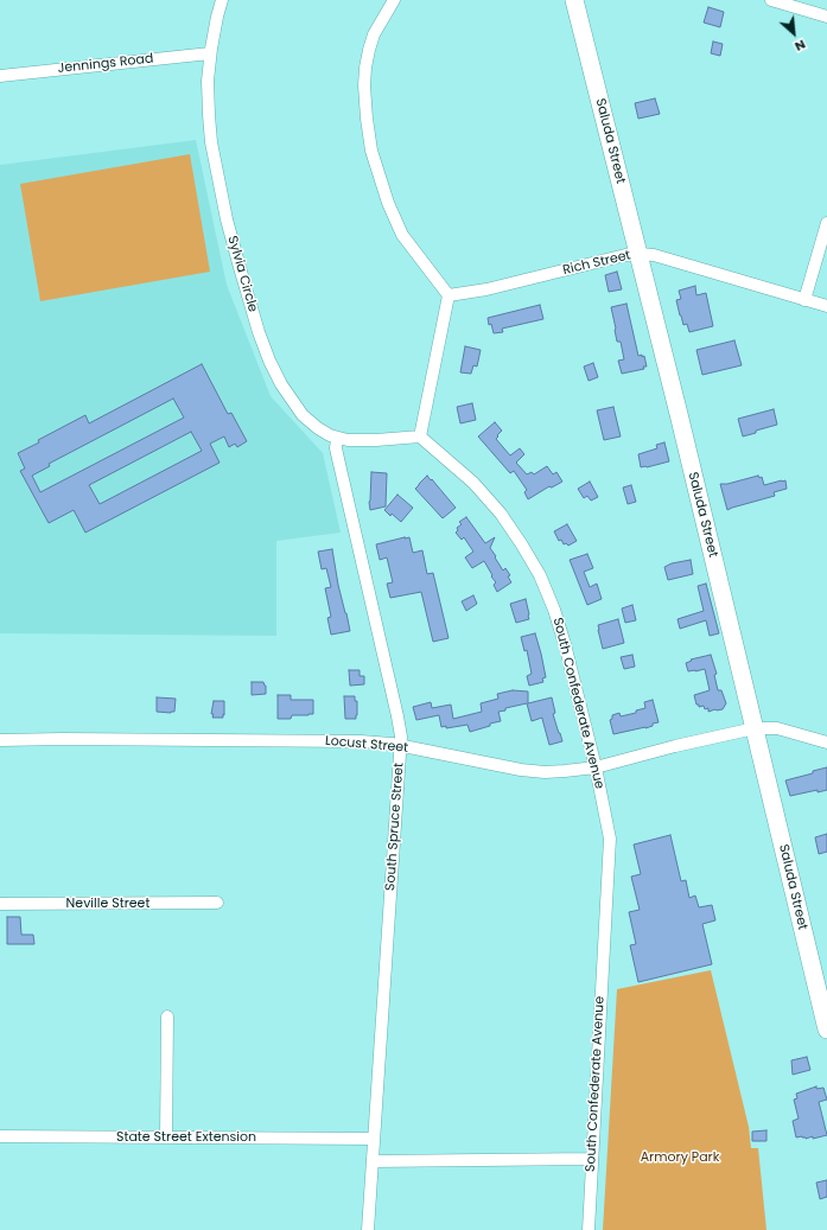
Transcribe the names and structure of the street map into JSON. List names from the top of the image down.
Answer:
{
  "streets": {
    "main road": ["Saluda Street"],
    "street": [
      "Jennings Road",
      "Rich Street",
      "Sylvia Circle",
      "South Confederate Avenue",
      "Locust Street",
      "South Spruce Street",
      "Neville Street",
      "State Street Extension"
    ]
  },
  "crossings": [
    ["Jennings Road", "Sylvia Circle"],
    ["Saluda Street", "Rich Street"],
    ["Saluda Street", "Locust Street"],
    ["Sylvia Circle", "South Confederate Avenue"],
    ["Sylvia Circle", "South Spruce Street"],
    ["South Confederate Avenue", "Locust Street"],
    ["Locust Street", "South Spruce Street"],
    ["South Spruce Street", "State Street Extension"]
  ],
  "parks": ["Armory Park"],
  "north": "bottom right"
}
